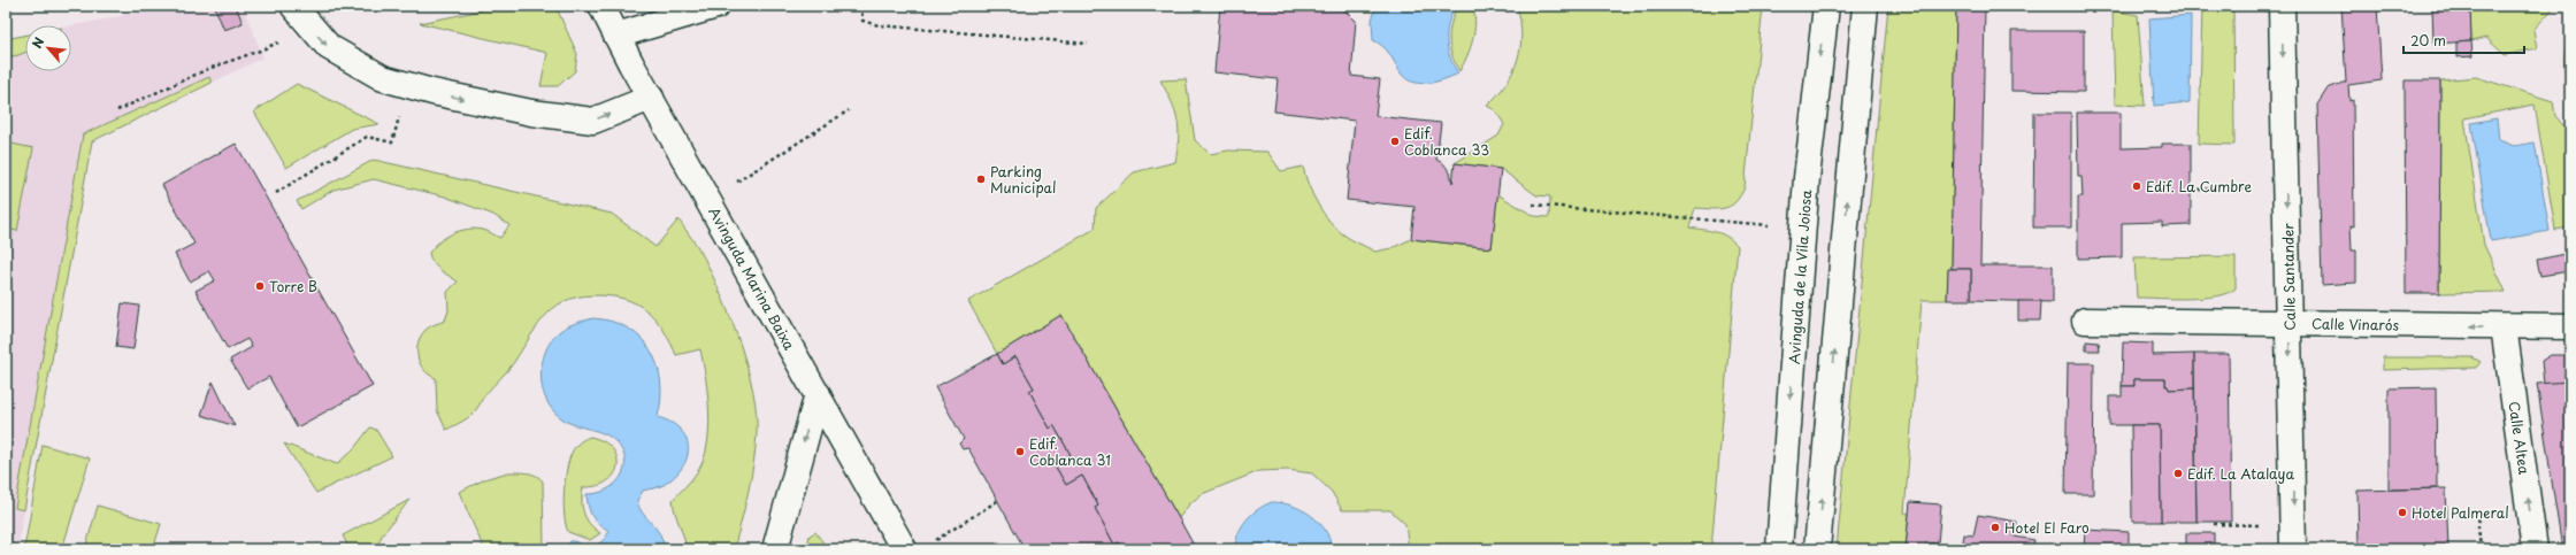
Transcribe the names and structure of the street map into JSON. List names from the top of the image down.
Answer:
{
  "streets": {
    "street": [
      "Avinguda de la Vila Joiosa",
      "Calle Santander",
      "Avinguda Marina Baixa",
      "Calle Vinarós",
      "Calle Altea"
    ]
  },
  "crossings": [
    ["Calle Santander", "Calle Vinarós"],
    ["Calle Vinarós", "Calle Altea"]
  ],
  "one_way": ["Calle Santander", "Calle Vinarós", "Calle Altea"],
  "places": [
    "Edif. Coblanca 33",
    "Parking Municipal",
    "Edif. La Cumbre",
    "Torre B",
    "Edif. Coblanca 31",
    "Edif. La Atalaya",
    "Hotel Palmeral",
    "Hotel El Faro"
  ],
  "scale_bar": "20 m",
  "north": "top left"
}
